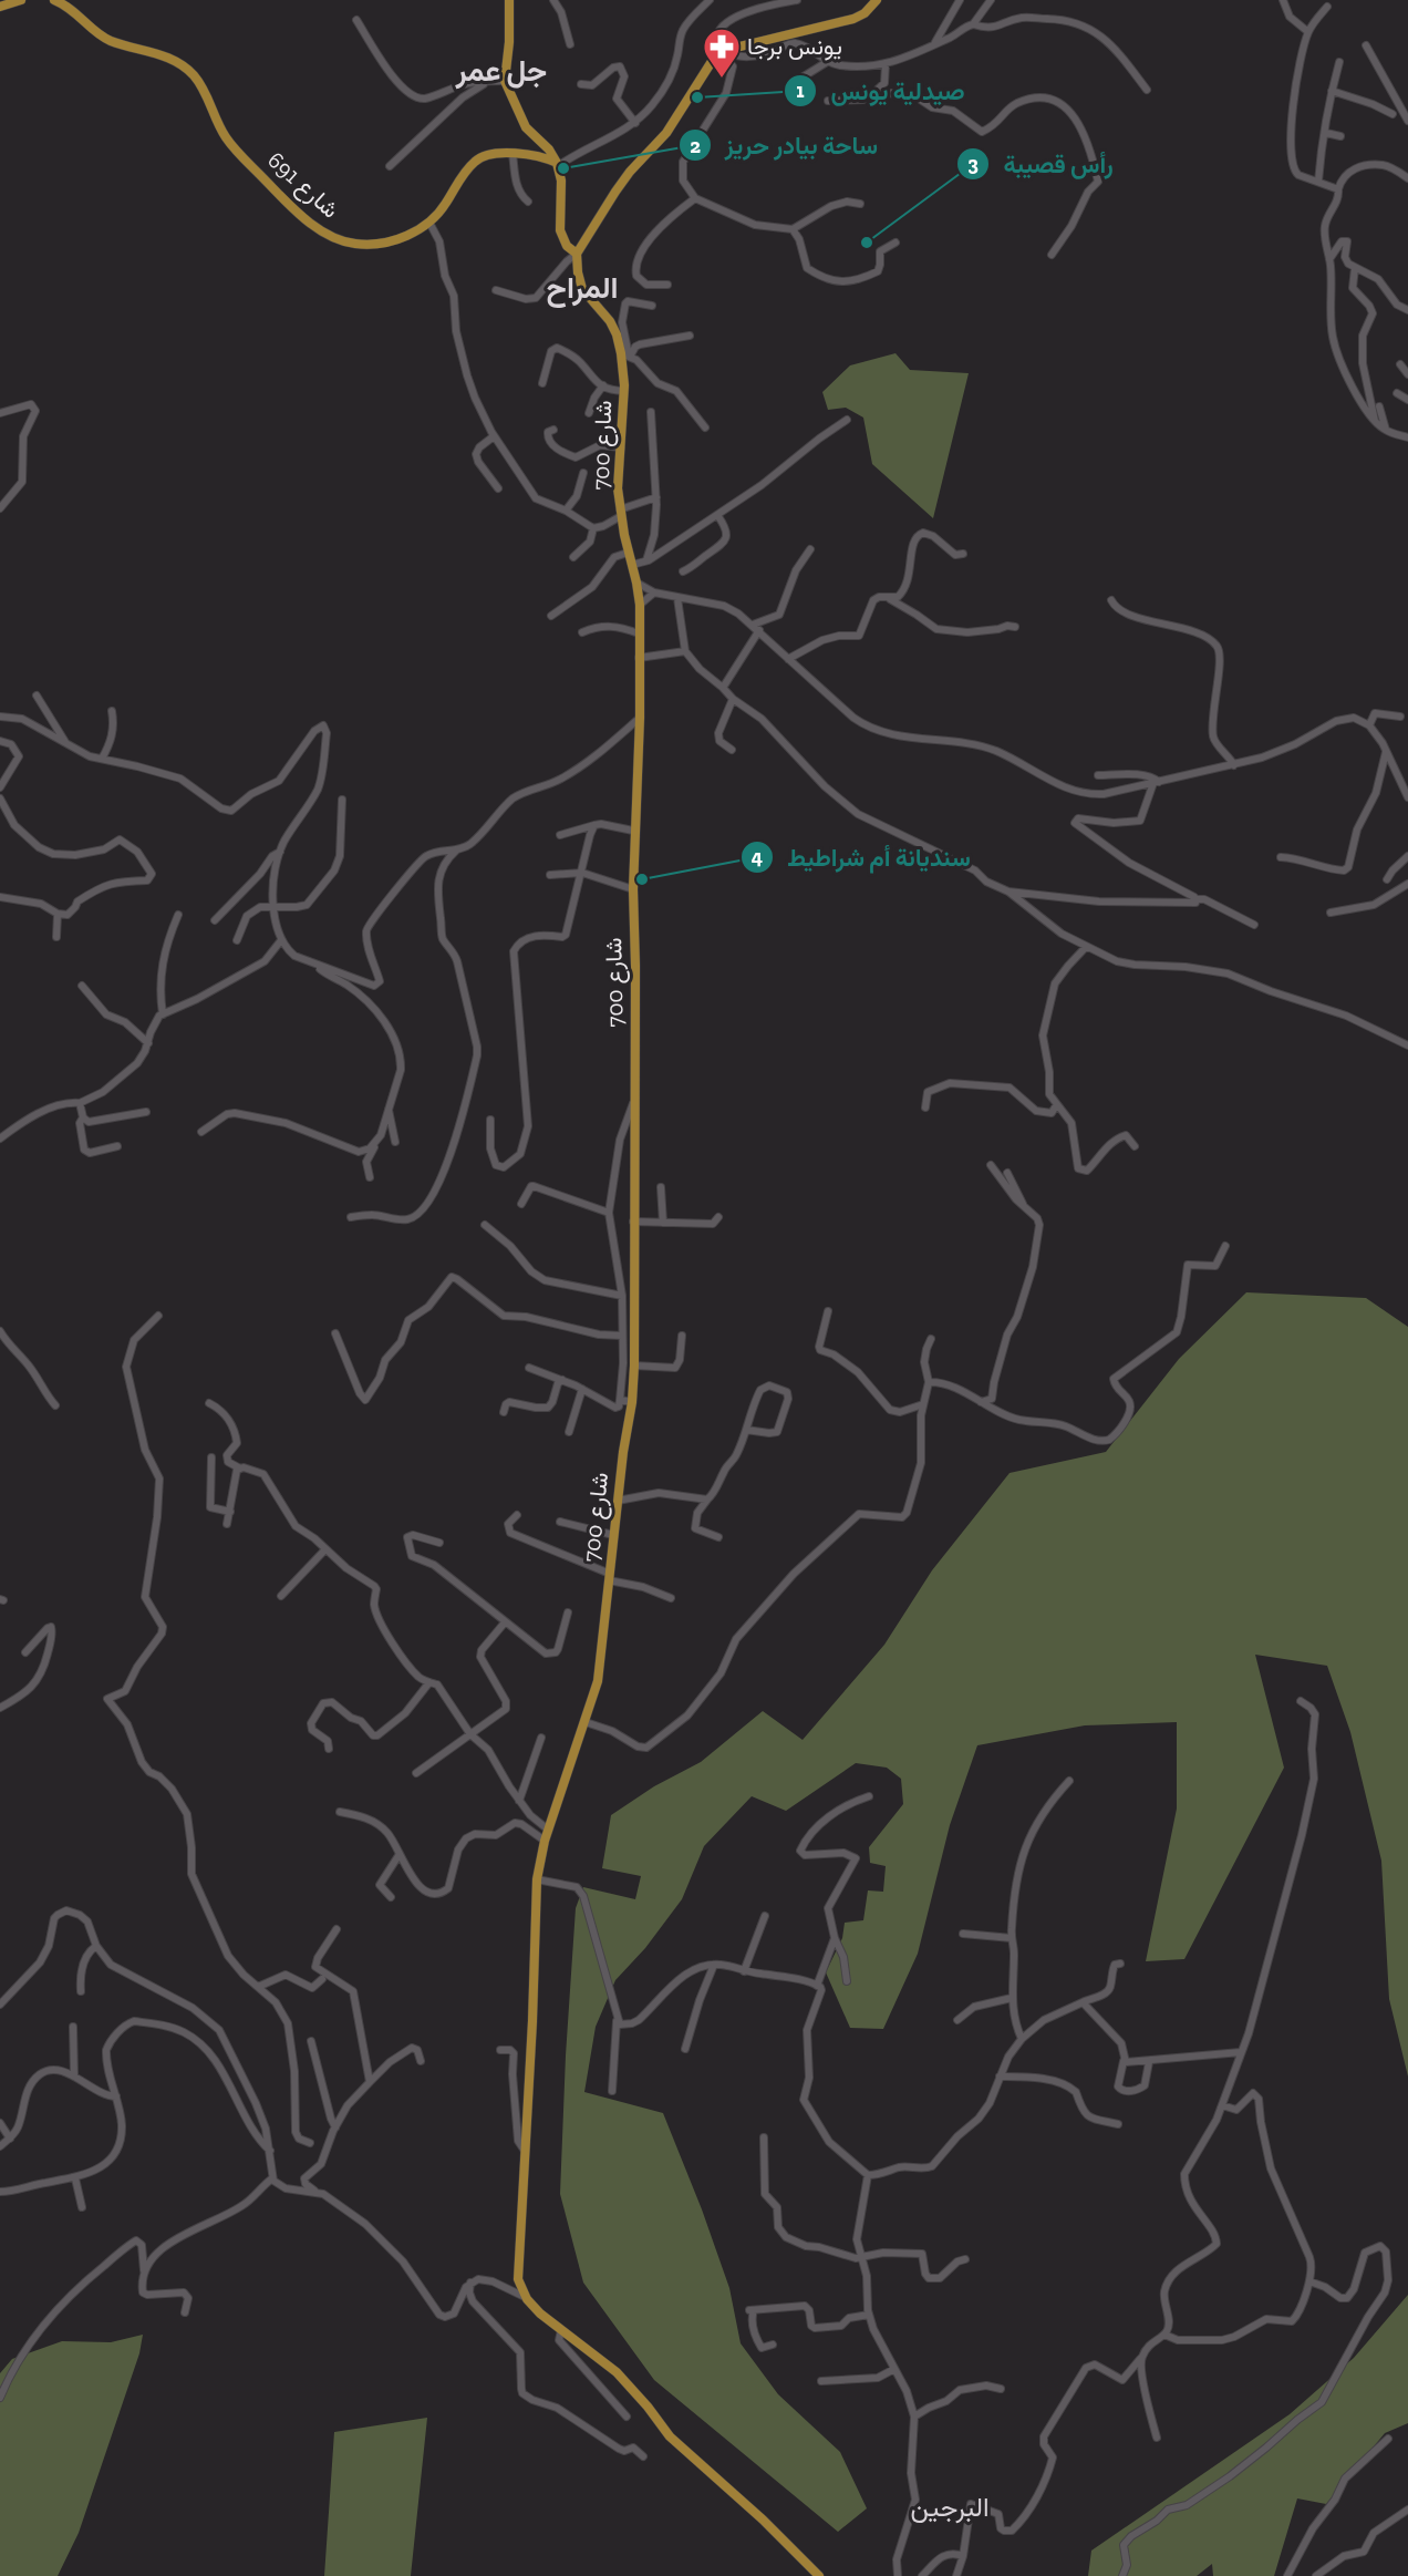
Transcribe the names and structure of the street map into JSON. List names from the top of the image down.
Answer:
{
  "streets": {
    "main road": ["شارع 691", "شارع 700"]
  },
  "districts": ["جل عمر", "المراح", "البرجين"],
  "places": {
    "pharmacy": ["يونس برجا"],
    "other": [
      "صيدلية يونس",
      "ساحة بيادر حريز",
      "رأس قصيبة",
      "سنديانة أم شراطيط"
    ]
  }
}
